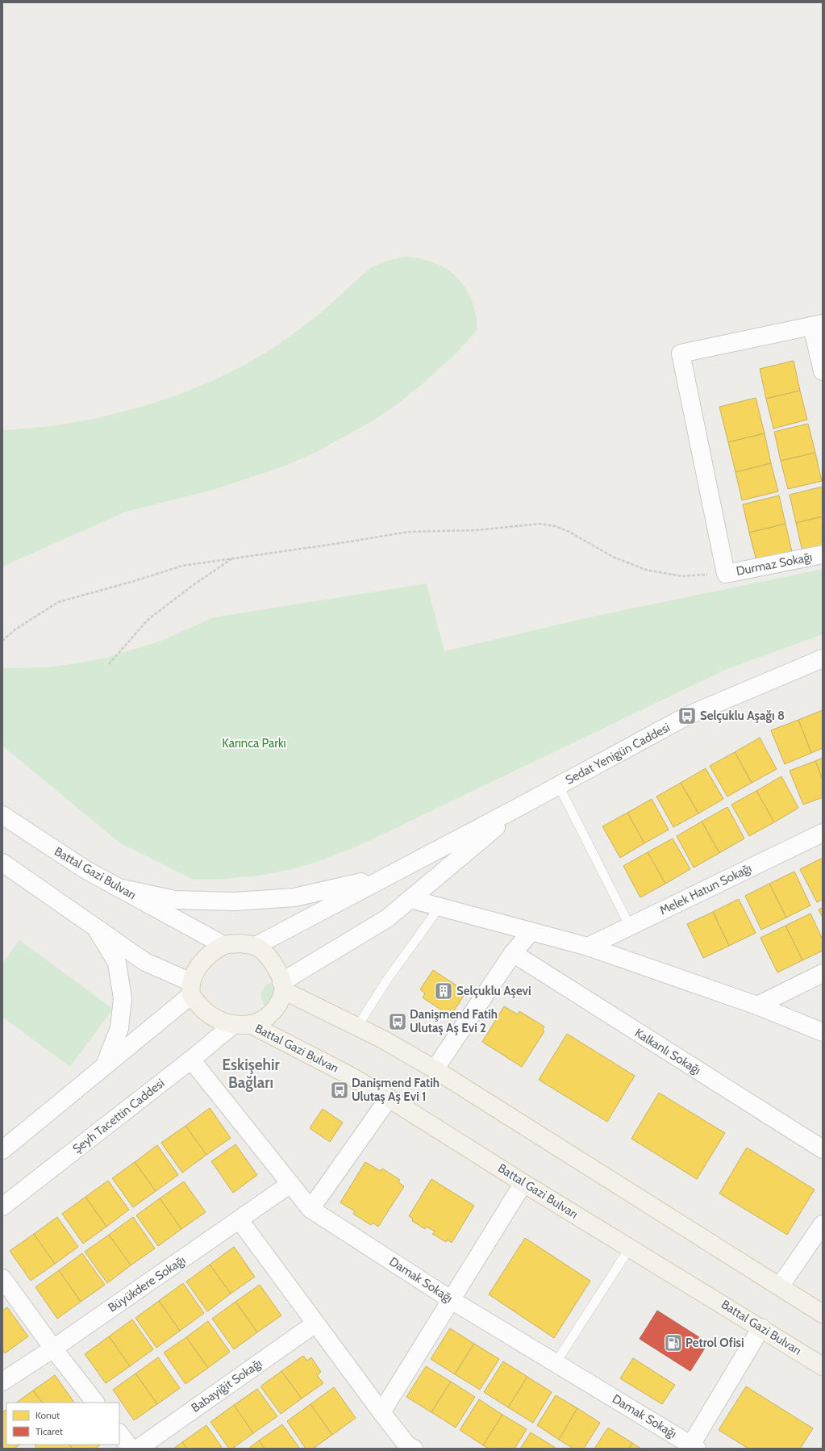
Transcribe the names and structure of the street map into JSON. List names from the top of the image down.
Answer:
{
  "streets": {
    "main road": ["Battal Gazi Bulvarı"],
    "street": [
      "Durmaz Sokağı",
      "Sedat Yenigün Caddesi",
      "Melek Hatun Sokağı",
      "Kalkanlı Sokağı",
      "Şeyh Tacettin Caddesi",
      "Damak Sokağı",
      "Büyükdere Sokağı",
      "Babayiğit Sokağı"
    ]
  },
  "crossings": [
    ["Battal Gazi Bulvarı", "Şeyh Tacettin Caddesi"],
    ["Şeyh Tacettin Caddesi", "Damak Sokağı"],
    ["Damak Sokağı", "Büyükdere Sokağı"]
  ],
  "districts": ["Eskişehir Bağları"],
  "parks": ["Karınca Parkı"],
  "places": {
    "bus stop": ["Selçuklu Aşağı 8", "Danişmend Fatih Ulutaş Aş Evi 2", "Danişmend Fatih Ulutaş Aş Evi 1"],
    "building": ["Selçuklu Aşevi"],
    "fuel station": ["Petrol Ofisi"]
  },
  "legend": ["Konut", "Ticaret"]
}
